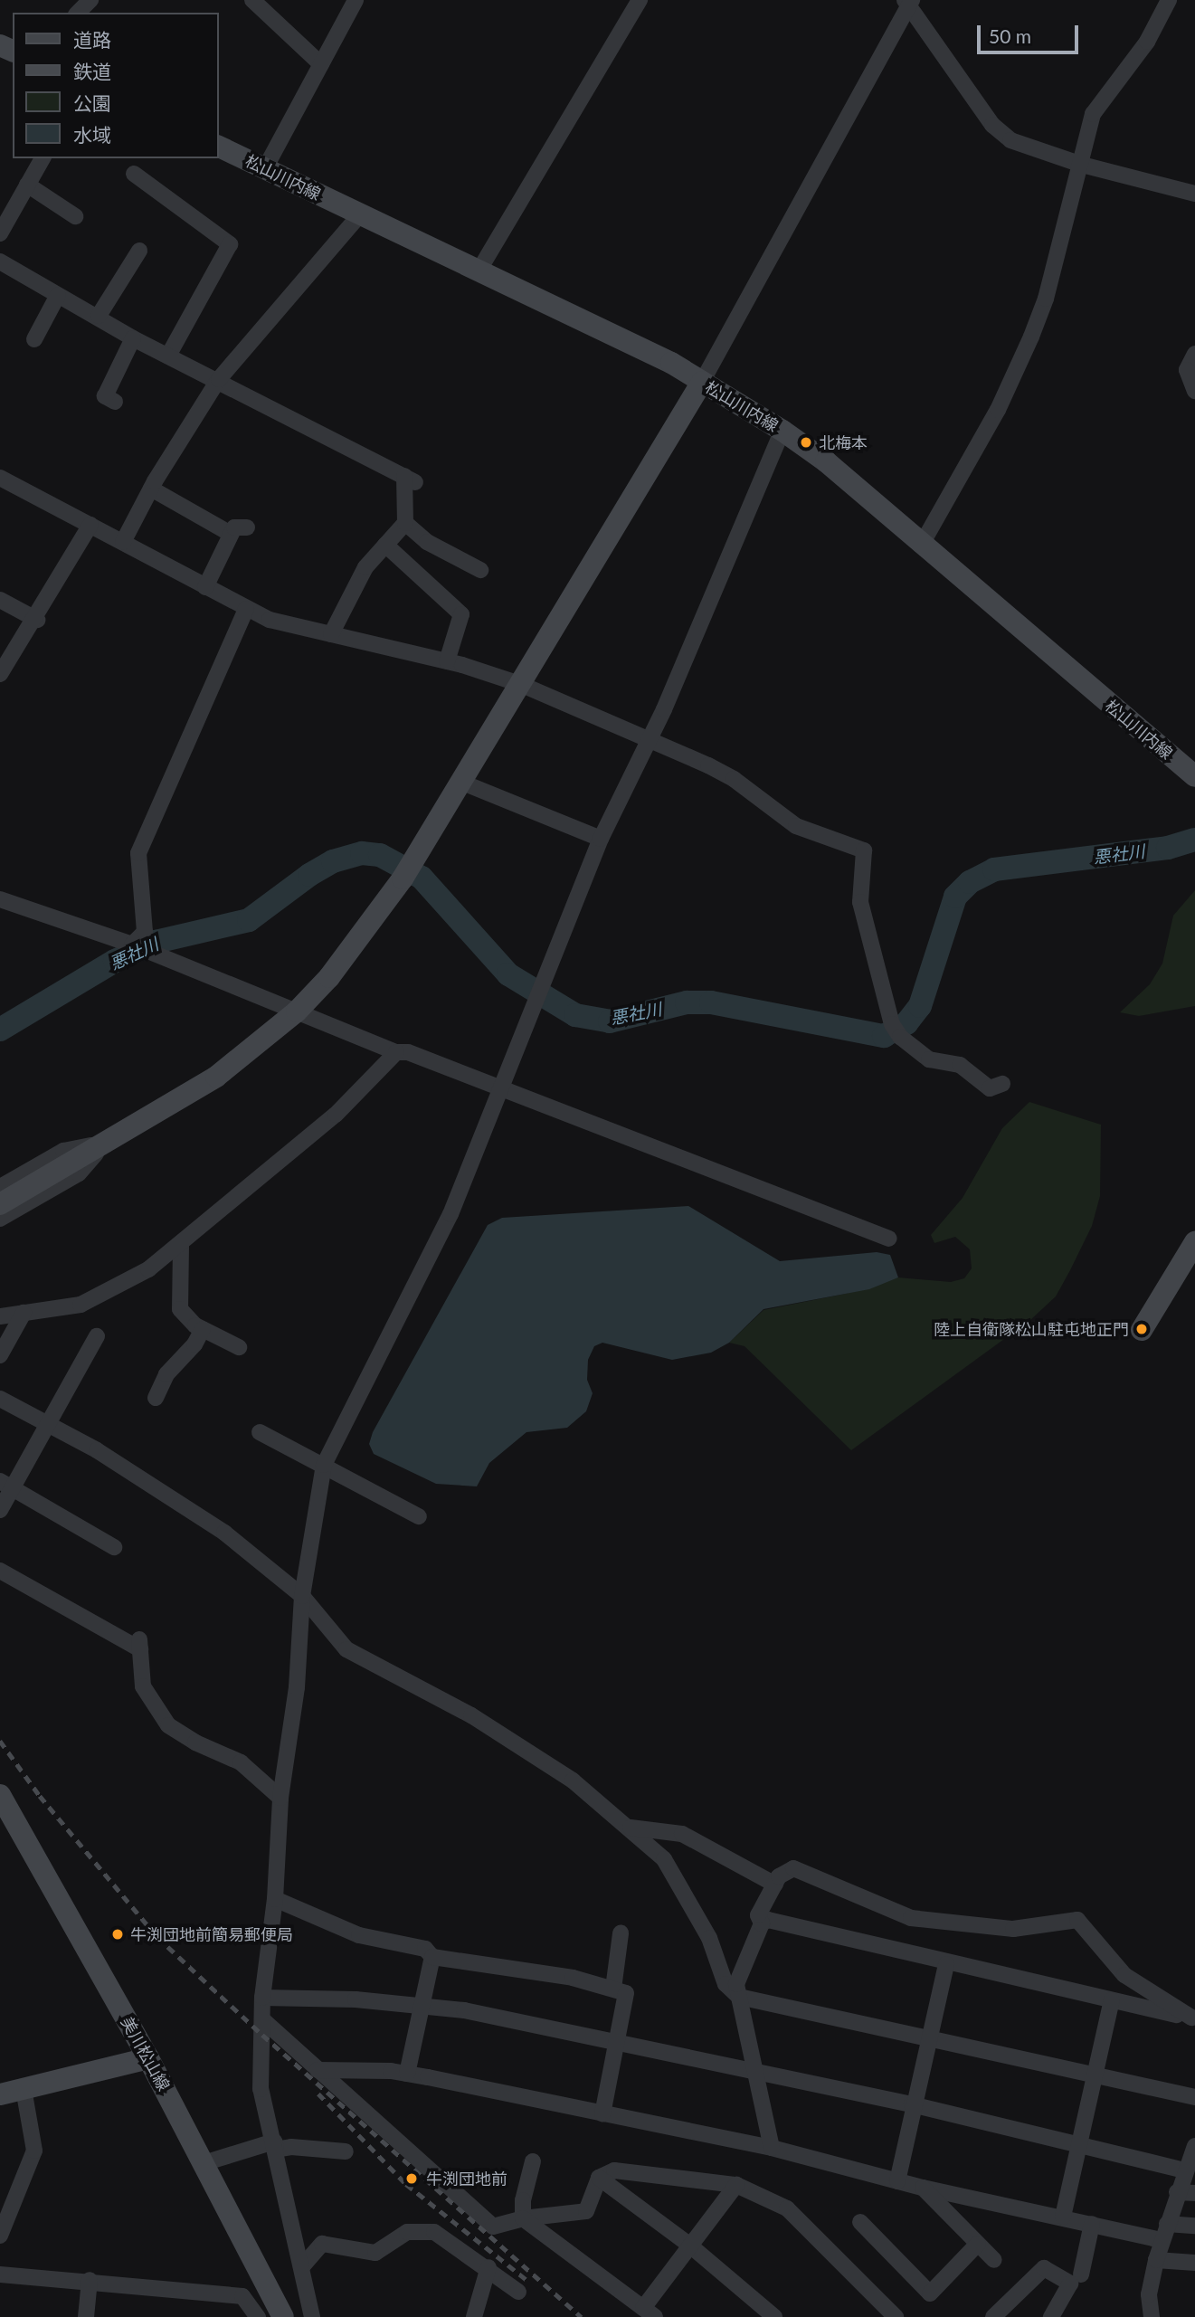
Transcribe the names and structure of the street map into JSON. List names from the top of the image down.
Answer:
{
  "streets": {
    "main road": ["松山川内線", "美川松山線"]
  },
  "water": ["悪社川"],
  "places": [
    "北梅本",
    "陸上自衛隊松山駐屯地正門",
    "牛渕団地前簡易郵便局",
    "牛渕団地前"
  ],
  "legend": [
    "道路",
    "鉄道",
    "公園",
    "水域"
  ],
  "scale_bar": "50 m"
}
